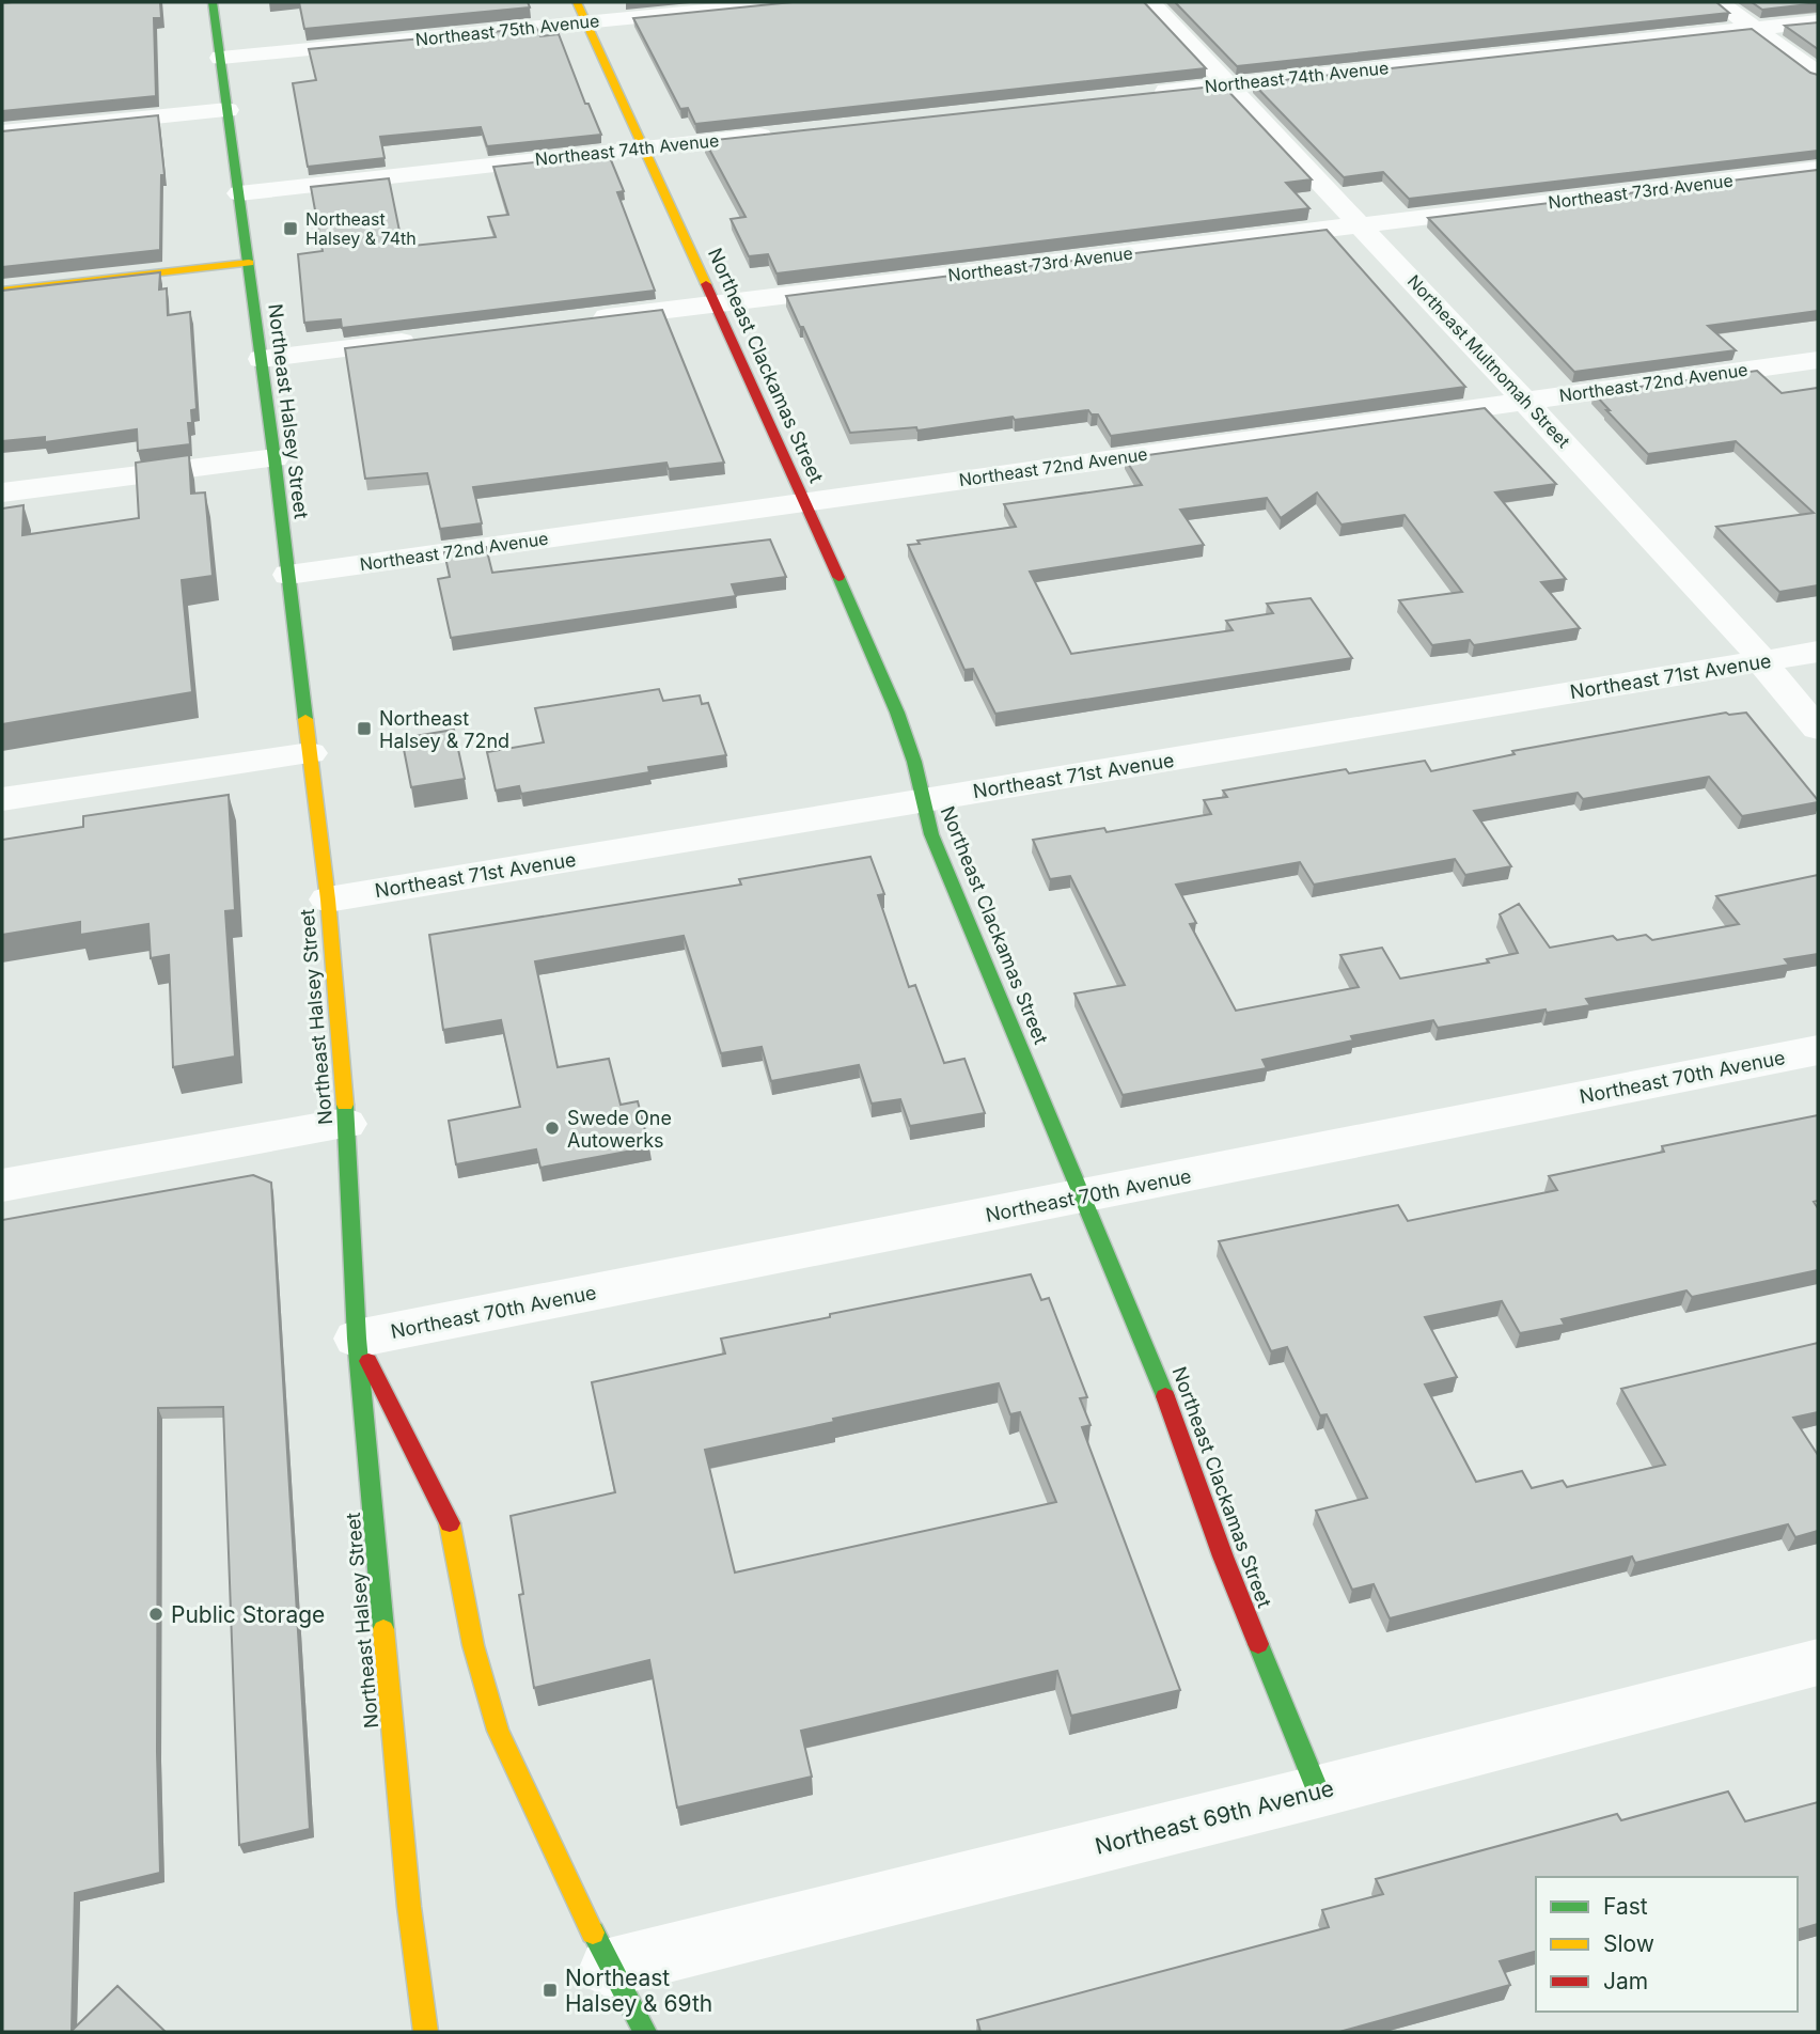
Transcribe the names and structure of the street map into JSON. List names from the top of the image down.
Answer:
{
  "streets": {
    "main road": ["Northeast Clackamas Street", "Northeast Halsey Street"],
    "street": [
      "Northeast 75th Avenue",
      "Northeast 74th Avenue",
      "Northeast 73rd Avenue",
      "Northeast Multnomah Street",
      "Northeast 72nd Avenue",
      "Northeast 71st Avenue",
      "Northeast 70th Avenue",
      "Northeast 69th Avenue"
    ]
  },
  "crossings": [
    ["Northeast 75th Avenue", "Northeast Clackamas Street"],
    ["Northeast 75th Avenue", "Northeast Halsey Street"],
    ["Northeast 74th Avenue", "Northeast Multnomah Street"],
    ["Northeast 74th Avenue", "Northeast Clackamas Street"],
    ["Northeast 74th Avenue", "Northeast Halsey Street"],
    ["Northeast 73rd Avenue", "Northeast Multnomah Street"],
    ["Northeast 73rd Avenue", "Northeast Clackamas Street"],
    ["Northeast Multnomah Street", "Northeast 72nd Avenue"],
    ["Northeast Multnomah Street", "Northeast 71st Avenue"],
    ["Northeast Clackamas Street", "Northeast 72nd Avenue"],
    ["Northeast Clackamas Street", "Northeast 71st Avenue"],
    ["Northeast Clackamas Street", "Northeast 70th Avenue"],
    ["Northeast Clackamas Street", "Northeast 69th Avenue"],
    ["Northeast 72nd Avenue", "Northeast Halsey Street"],
    ["Northeast Halsey Street", "Northeast 71st Avenue"],
    ["Northeast Halsey Street", "Northeast 70th Avenue"]
  ],
  "places": {
    "transit": ["Northeast Halsey & 74th", "Northeast Halsey & 72nd", "Northeast Halsey & 69th"],
    "other": ["Swede One Autowerks", "Public Storage"]
  },
  "legend": ["Fast", "Slow", "Jam"]
}
